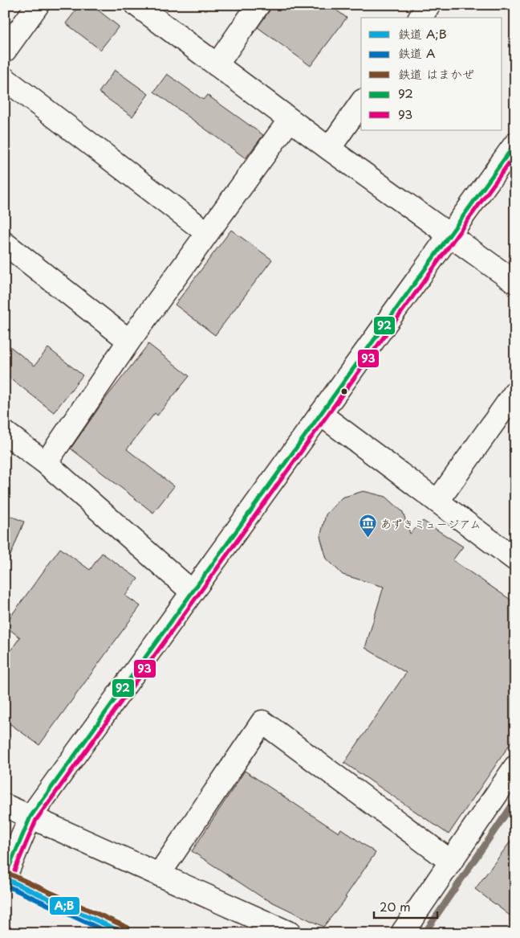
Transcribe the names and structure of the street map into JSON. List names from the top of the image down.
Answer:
{
  "places": {
    "museum": ["あずきミュージアム"]
  },
  "lines": [
    "transit line 92",
    "transit line 93",
    "rail line はまかぜ",
    "rail line A;B",
    "rail line A"
  ],
  "legend": [
    "鉄道 A;B",
    "鉄道 A",
    "鉄道 はまかぜ",
    "92",
    "93"
  ],
  "scale_bar": "20 m"
}
